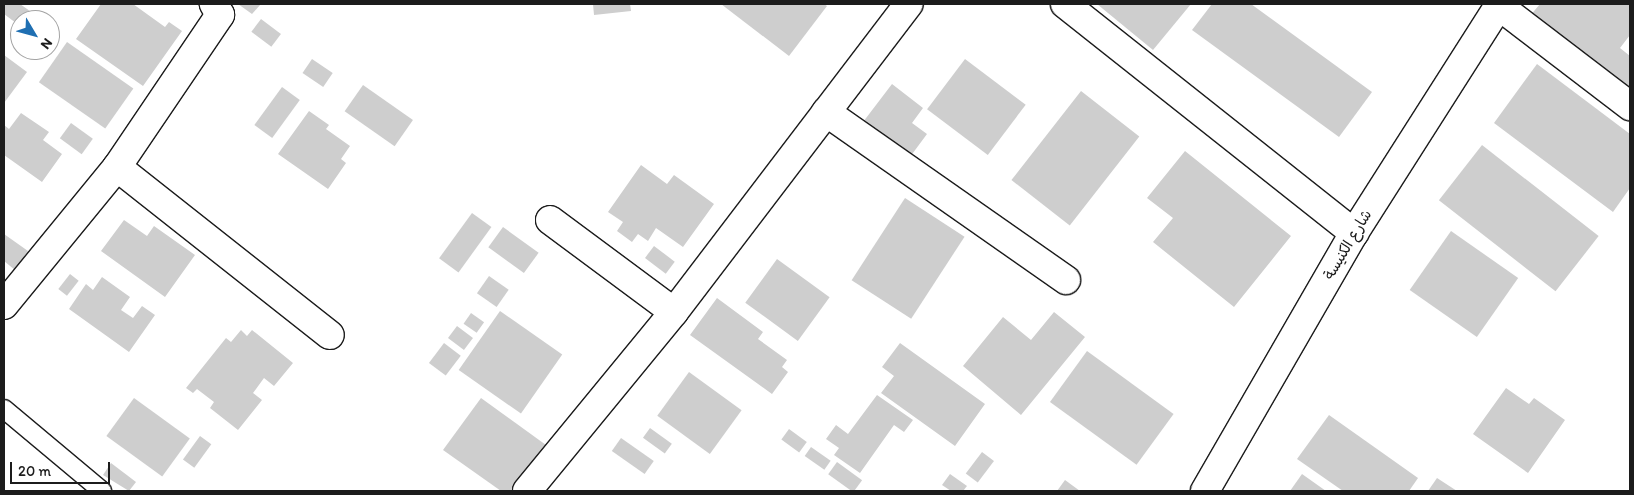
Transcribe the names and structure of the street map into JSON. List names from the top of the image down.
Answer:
{
  "streets": {
    "street": ["شارع الكنيسة"]
  },
  "scale_bar": "20 m",
  "north": "bottom right"
}
